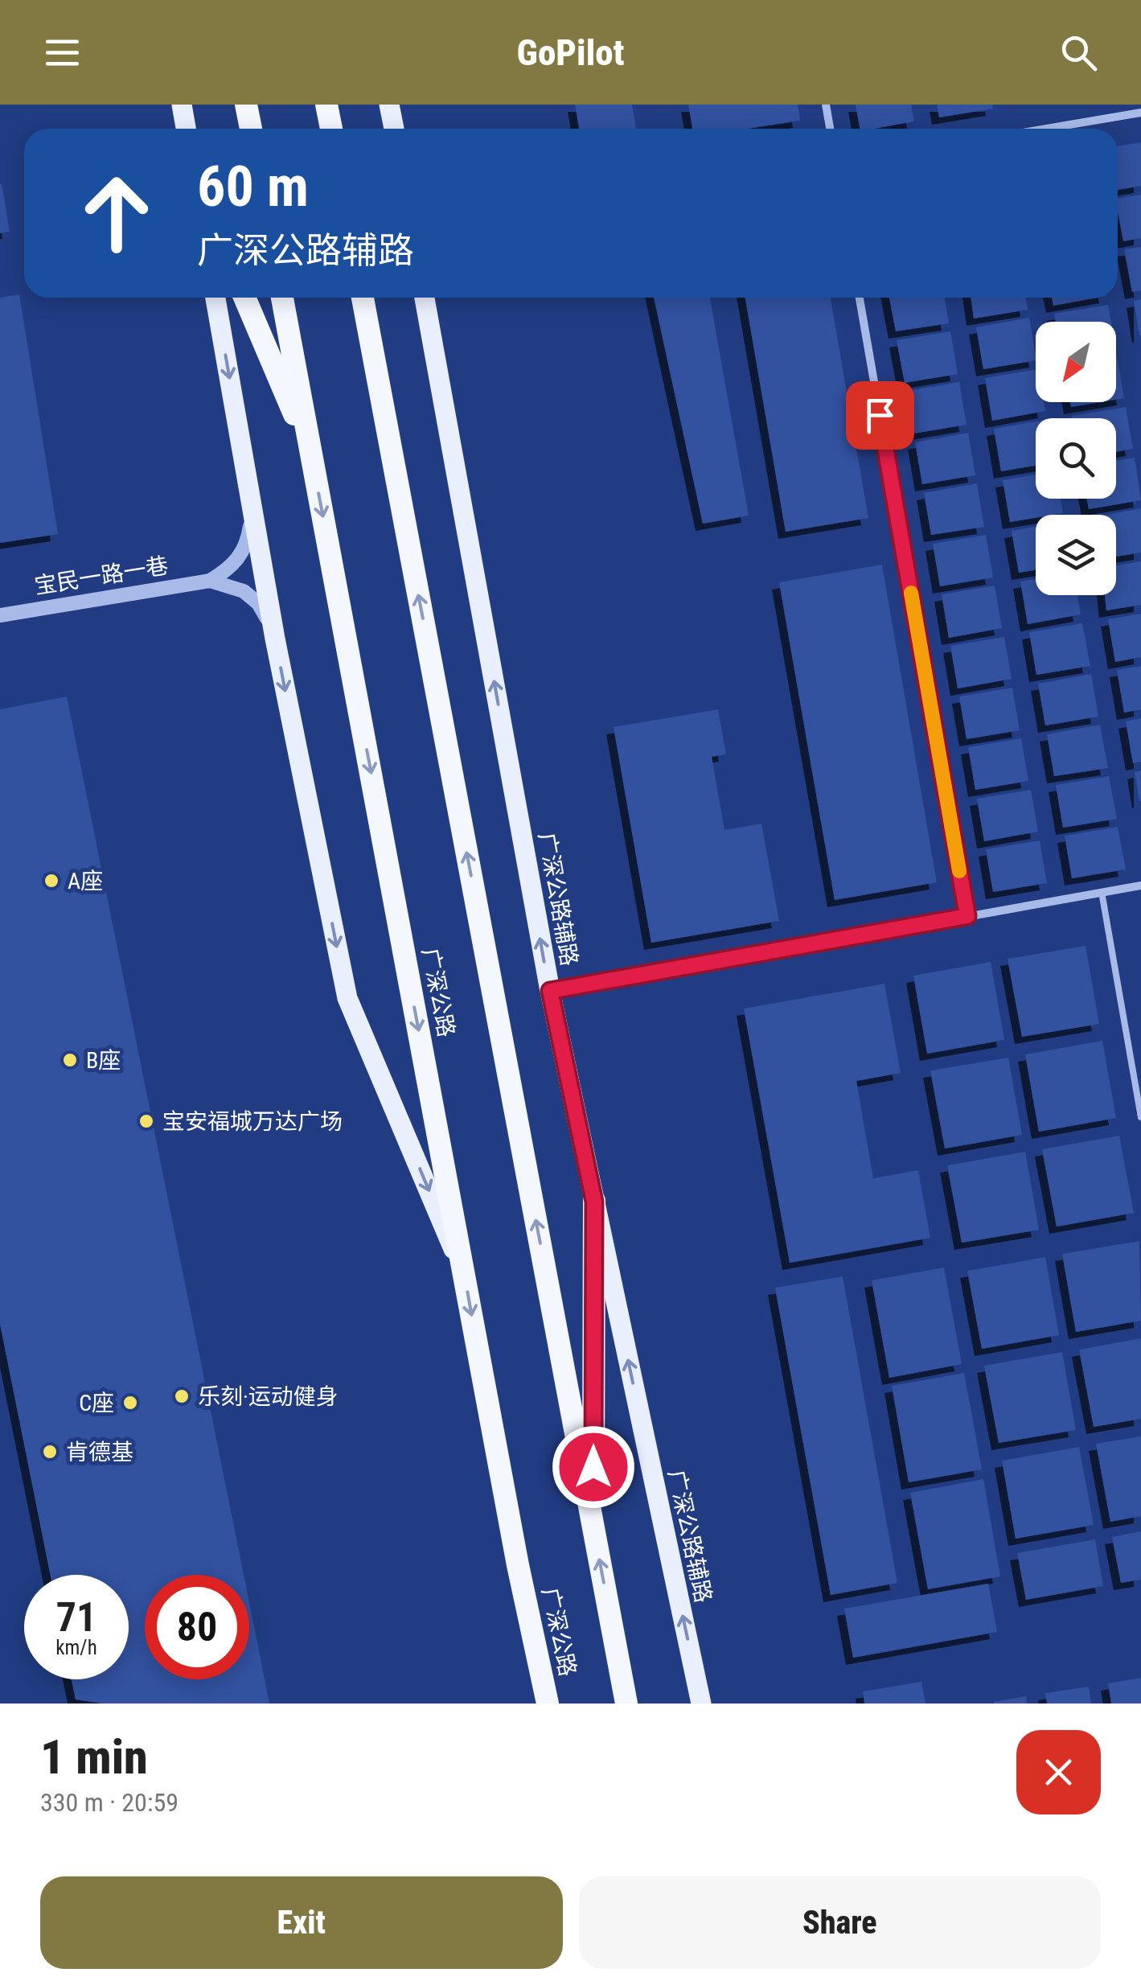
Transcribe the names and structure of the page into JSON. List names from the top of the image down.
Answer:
{
  "streets": {
    "highway": ["广深公路"],
    "main road": ["广深公路辅路"],
    "street": ["宝民一路一巷"]
  },
  "one_way": ["广深公路辅路"],
  "places": [
    "A座",
    "B座",
    "宝安福城万达广场",
    "乐刻·运动健身",
    "C座",
    "肯德基"
  ],
  "north": "bottom left",
  "page": {
    "header": "GoPilot",
    "turn": ["60 m", "广深公路辅路"],
    "speed": "71 km/h",
    "limit": "80",
    "heading": ["1 min", "330 m · 20:59"],
    "buttons": ["Exit", "Share"]
  }
}
